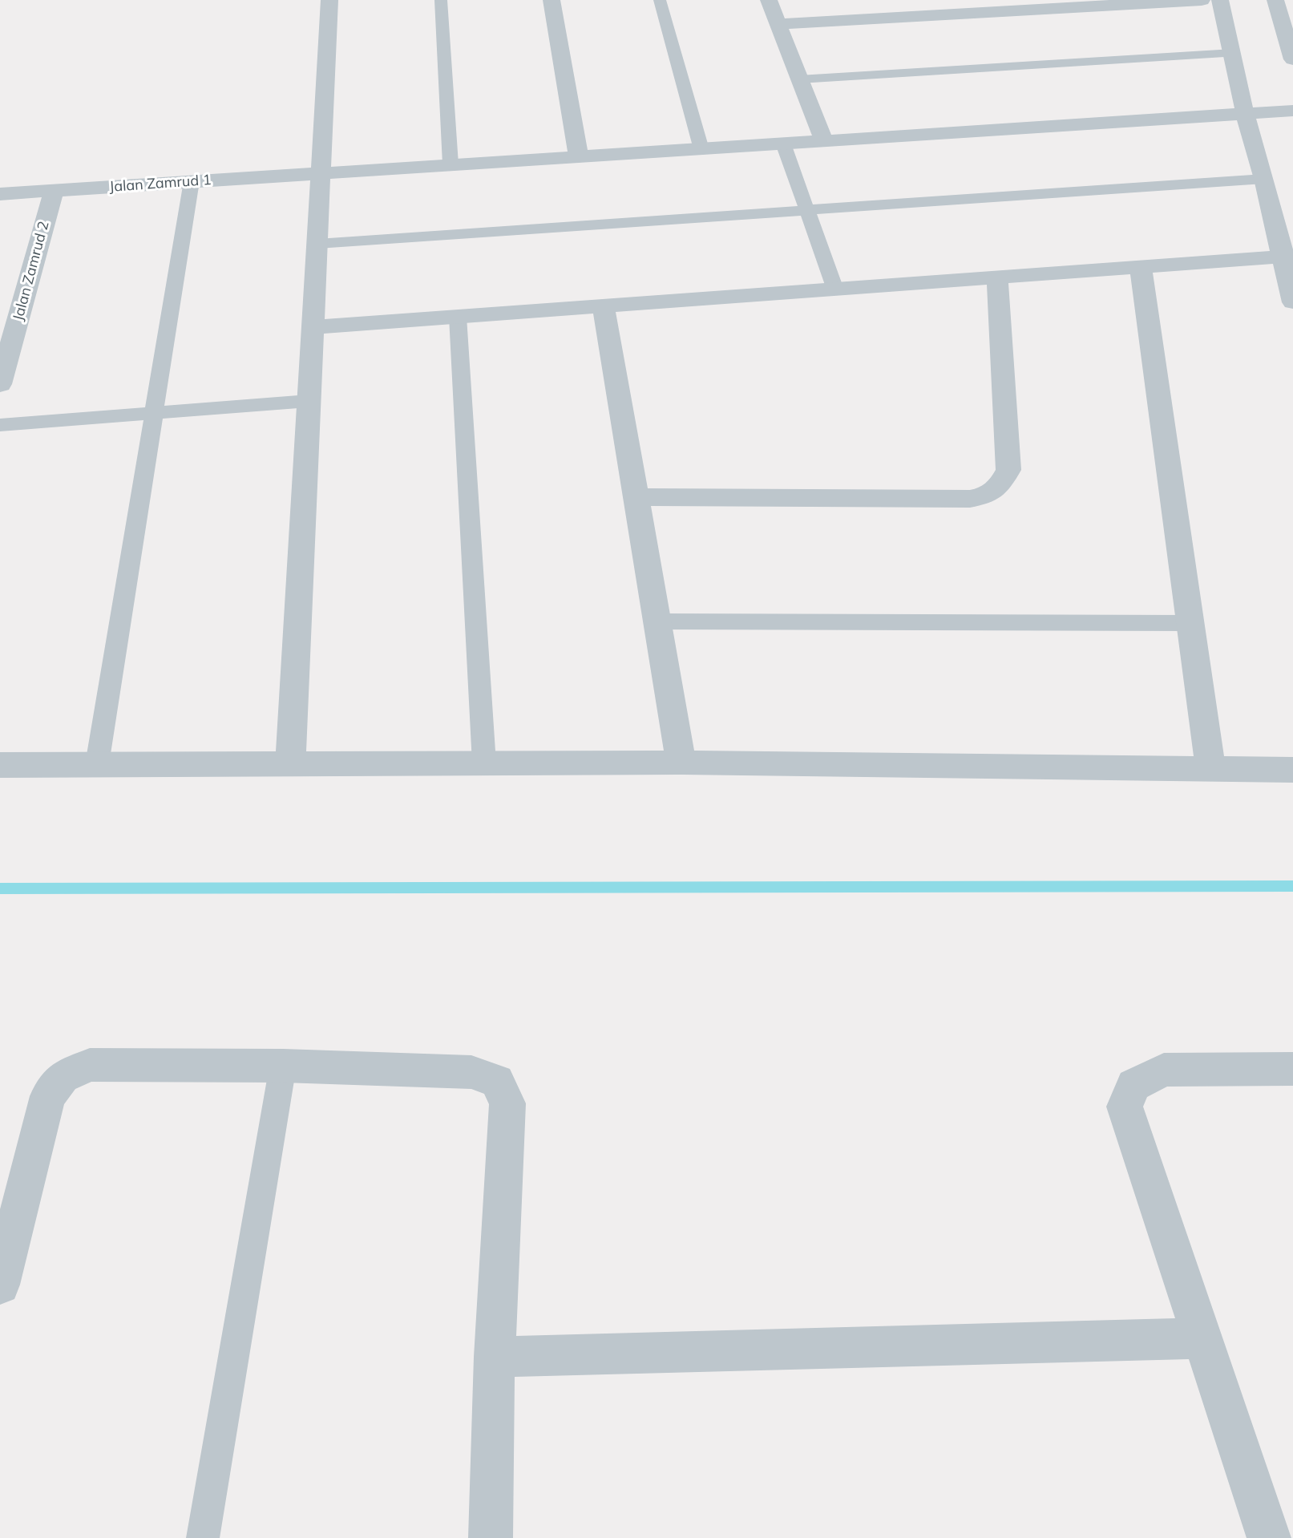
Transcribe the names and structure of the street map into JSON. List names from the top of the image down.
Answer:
{
  "streets": {
    "street": ["Jalan Zamrud 1", "Jalan Zamrud 2"]
  },
  "crossings": [
    ["Jalan Zamrud 1", "Jalan Zamrud 2"]
  ]
}
